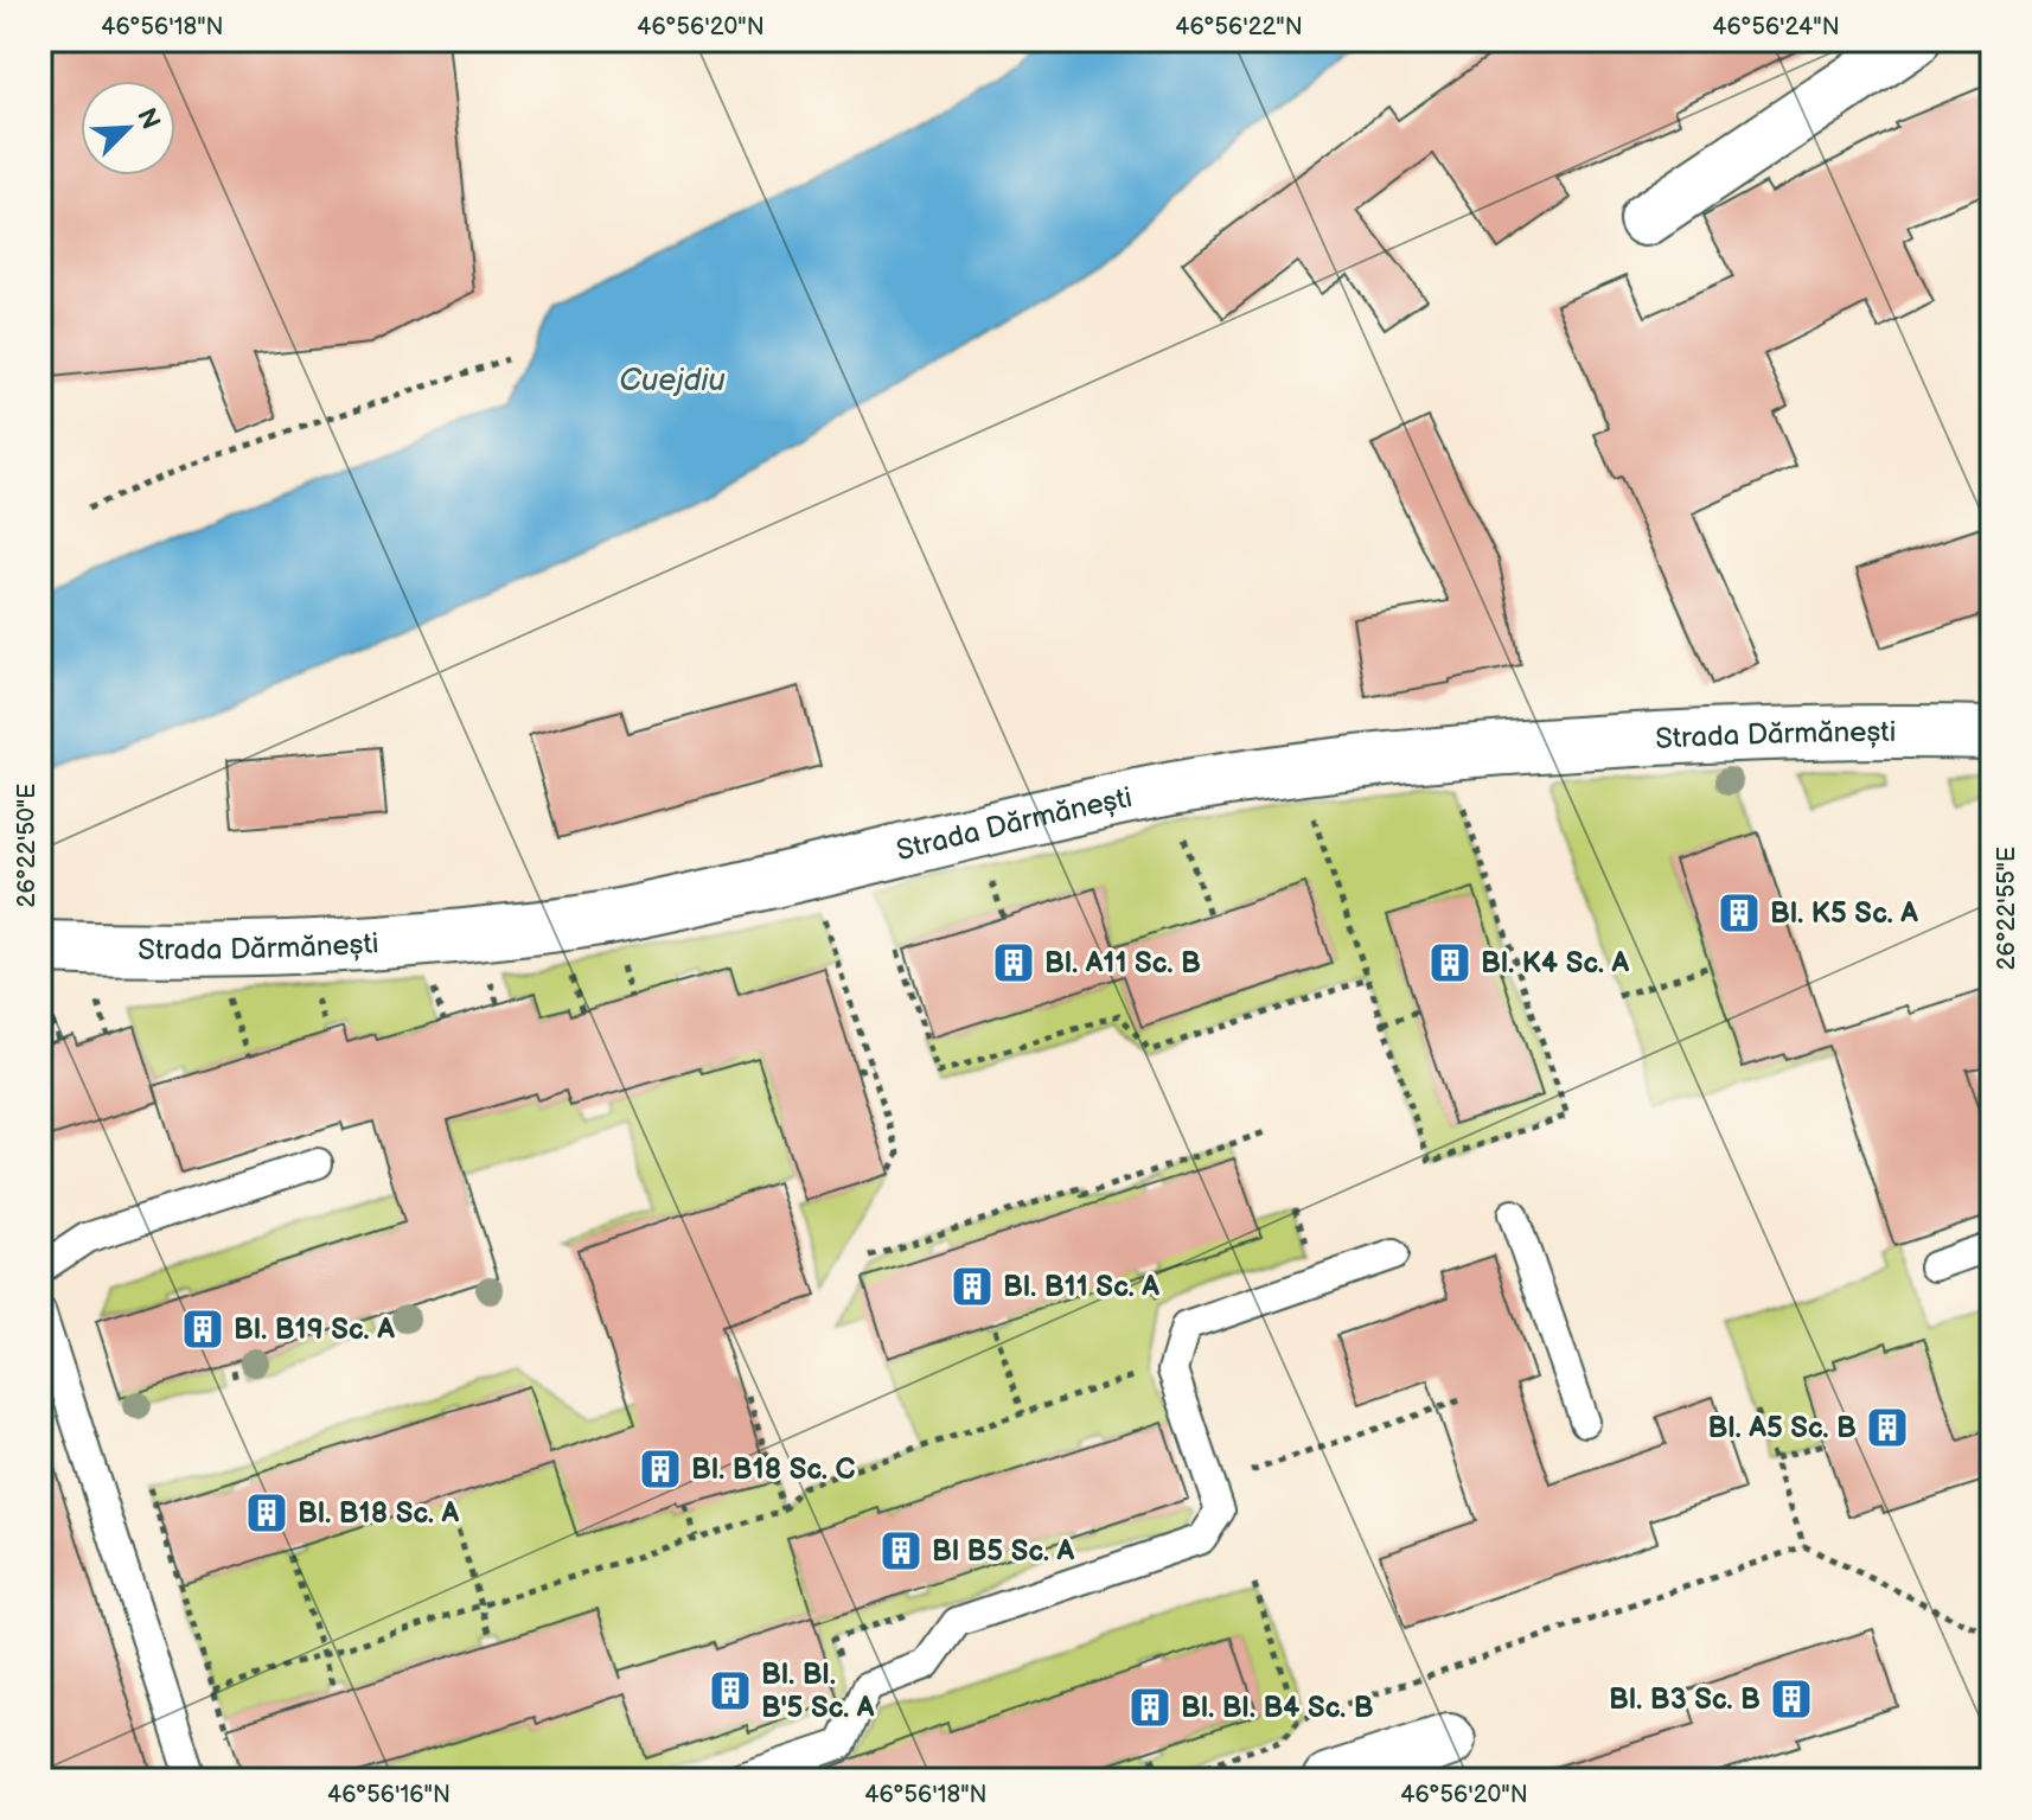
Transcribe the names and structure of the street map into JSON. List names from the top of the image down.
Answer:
{
  "streets": {
    "street": ["Strada Dărmănești"]
  },
  "water": ["Cuejdiu"],
  "places": {
    "building": [
      "Bl. K5 Sc. A",
      "Bl. A11 Sc. B",
      "Bl. K4 Sc. A",
      "Bl. B11 Sc. A",
      "Bl. B19 Sc. A",
      "Bl. A5 Sc. B",
      "Bl. B18 Sc. C",
      "Bl. B18 Sc. A",
      "Bl B5 Sc. A",
      "Bl. Bl. B'5 Sc. A",
      "Bl. B3 Sc. B",
      "Bl. Bl. B4 Sc. B"
    ]
  },
  "north": "top right",
  "coordinates": [
    "46°56'18\"N",
    "46°56'20\"N",
    "46°56'22\"N",
    "46°56'24\"N",
    "26°22'50\"E",
    "26°22'55\"E",
    "46°56'16\"N"
  ]
}
